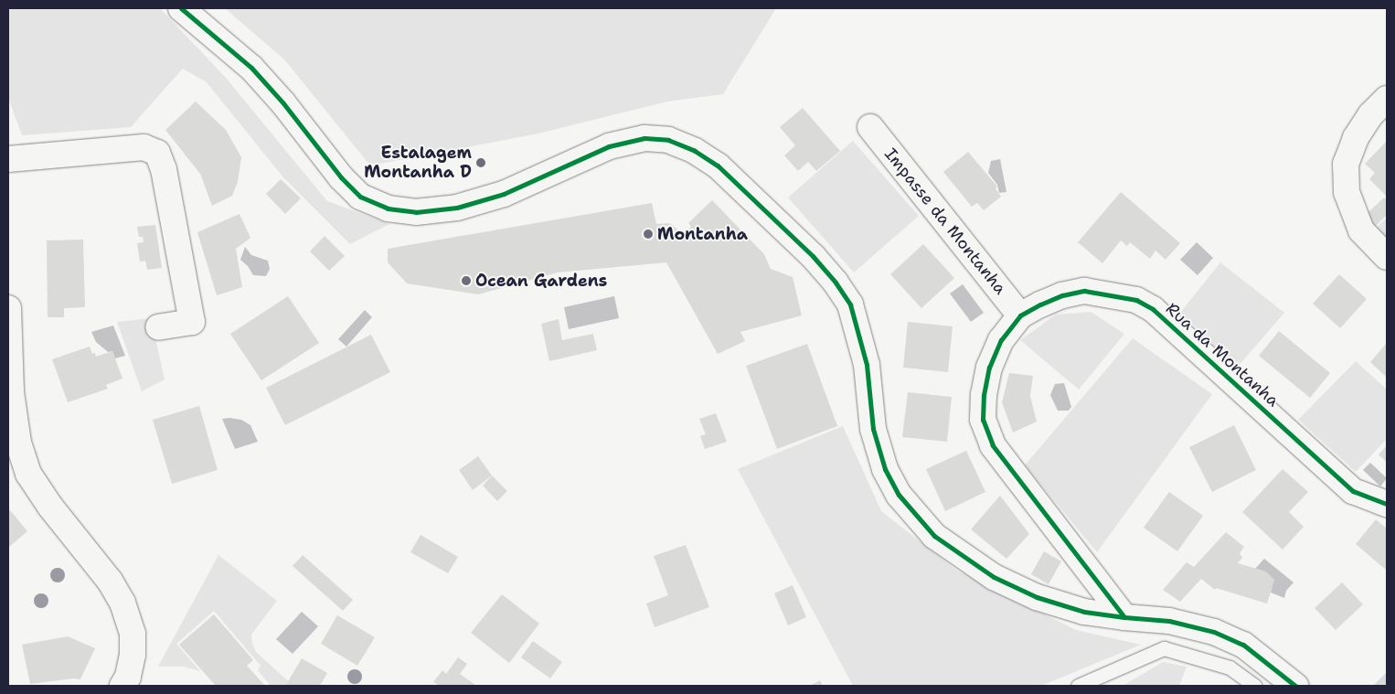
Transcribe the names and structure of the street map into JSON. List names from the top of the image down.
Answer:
{
  "streets": {
    "street": ["Impasse da Montanha", "Rua da Montanha"]
  },
  "crossings": [
    ["Impasse da Montanha", "Rua da Montanha"]
  ],
  "places": ["Estalagem Montanha D", "Montanha", "Ocean Gardens"]
}
